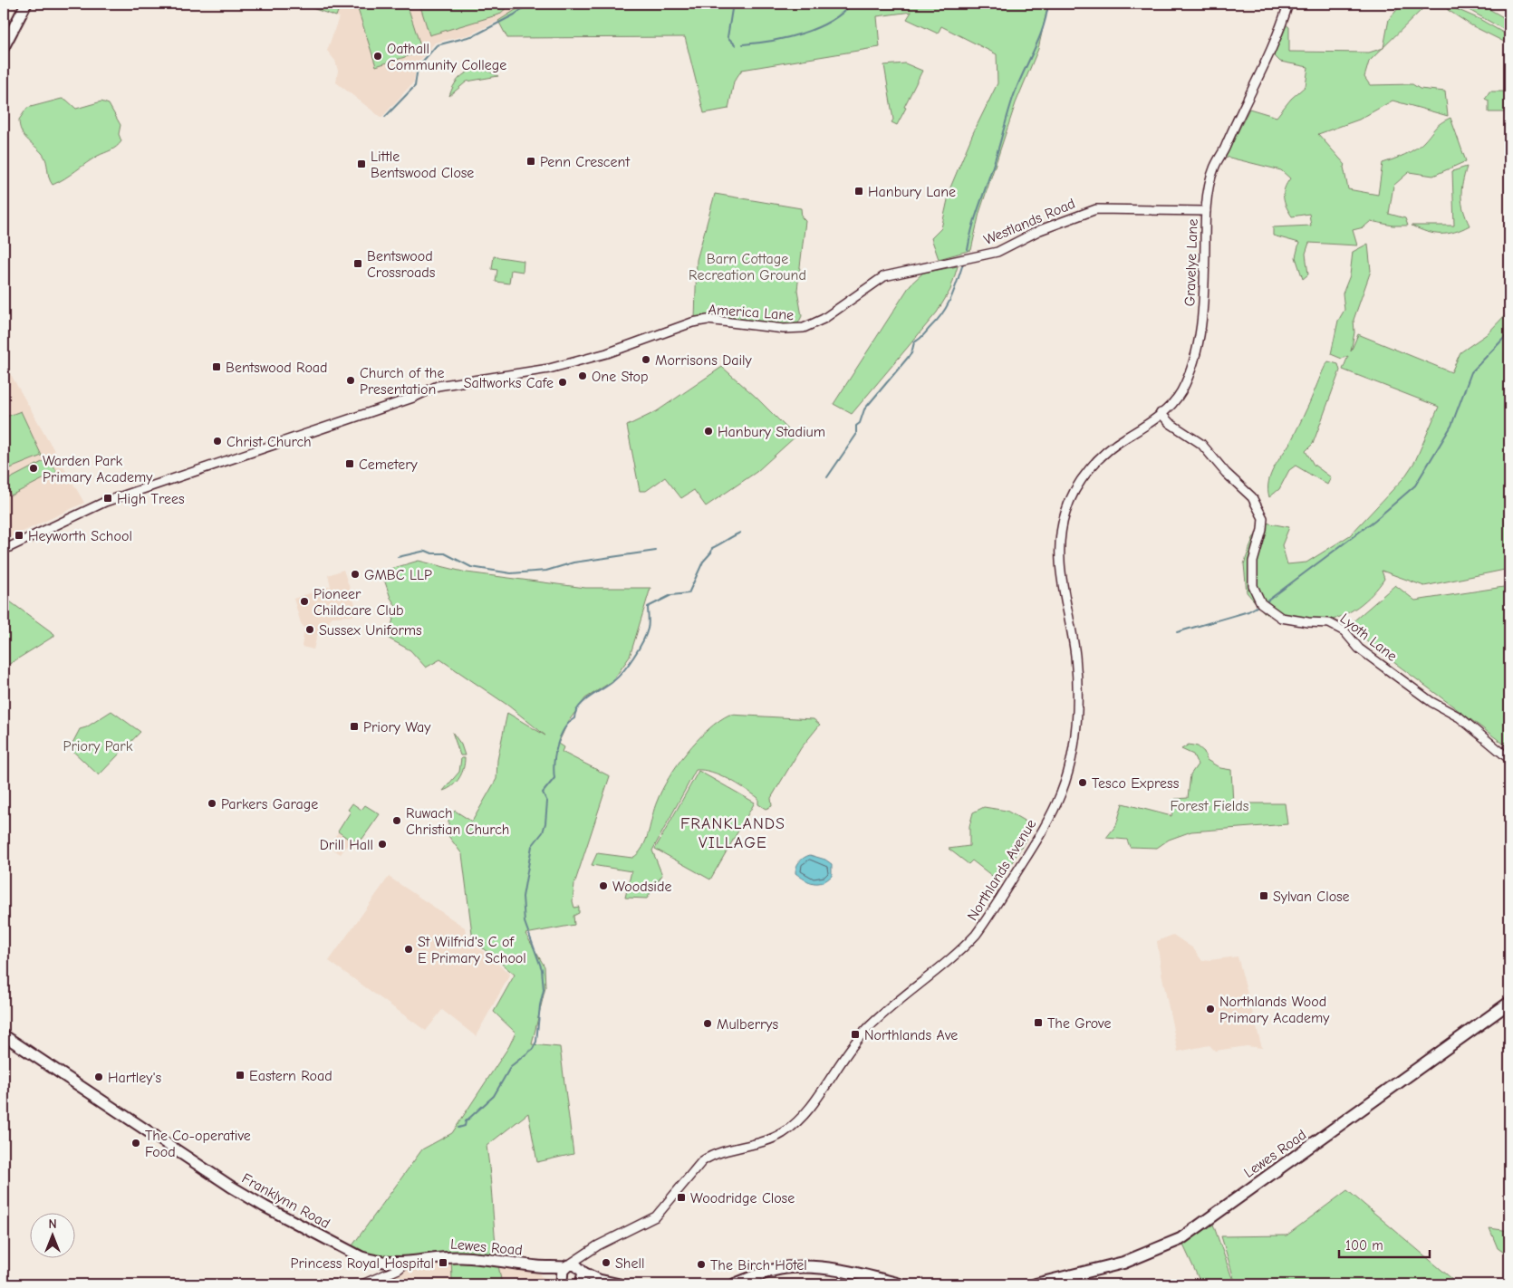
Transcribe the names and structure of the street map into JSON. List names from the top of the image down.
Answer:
{
  "streets": {
    "highway": ["Lewes Road"],
    "main road": ["Franklynn Road"],
    "street": [
      "Westlands Road",
      "Gravelye Lane",
      "America Lane",
      "Lyoth Lane",
      "Northlands Avenue"
    ]
  },
  "crossings": [
    ["Westlands Road", "Gravelye Lane"],
    ["Westlands Road", "America Lane"],
    ["Gravelye Lane", "Lyoth Lane"],
    ["Gravelye Lane", "Northlands Avenue"],
    ["Northlands Avenue", "Lewes Road"],
    ["Lewes Road", "Franklynn Road"]
  ],
  "districts": ["FRANKLANDS VILLAGE"],
  "parks": ["Barn Cottage Recreation Ground", "Priory Park", "Forest Fields"],
  "places": {
    "other": [
      "Oathall Community College",
      "Morrisons Daily",
      "One Stop",
      "Church of the Presentation",
      "Saltworks Cafe",
      "Hanbury Stadium",
      "Christ Church",
      "Warden Park Primary Academy",
      "GMBC LLP",
      "Pioneer Childcare Club",
      "Sussex Uniforms",
      "Tesco Express",
      "Parkers Garage",
      "Ruwach Christian Church",
      "Drill Hall",
      "Woodside",
      "St Wilfrid's C of E Primary School",
      "Northlands Wood Primary Academy",
      "Mulberrys",
      "Hartley's",
      "The Co-operative Food",
      "Shell",
      "The Birch Hotel"
    ],
    "transit": [
      "Penn Crescent",
      "Little Bentswood Close",
      "Hanbury Lane",
      "Bentswood Crossroads",
      "Bentswood Road",
      "Cemetery",
      "High Trees",
      "Heyworth School",
      "Priory Way",
      "Sylvan Close",
      "The Grove",
      "Northlands Ave",
      "Eastern Road",
      "Woodridge Close",
      "Princess Royal Hospital"
    ]
  },
  "scale_bar": "100 m",
  "north": "top"
}
